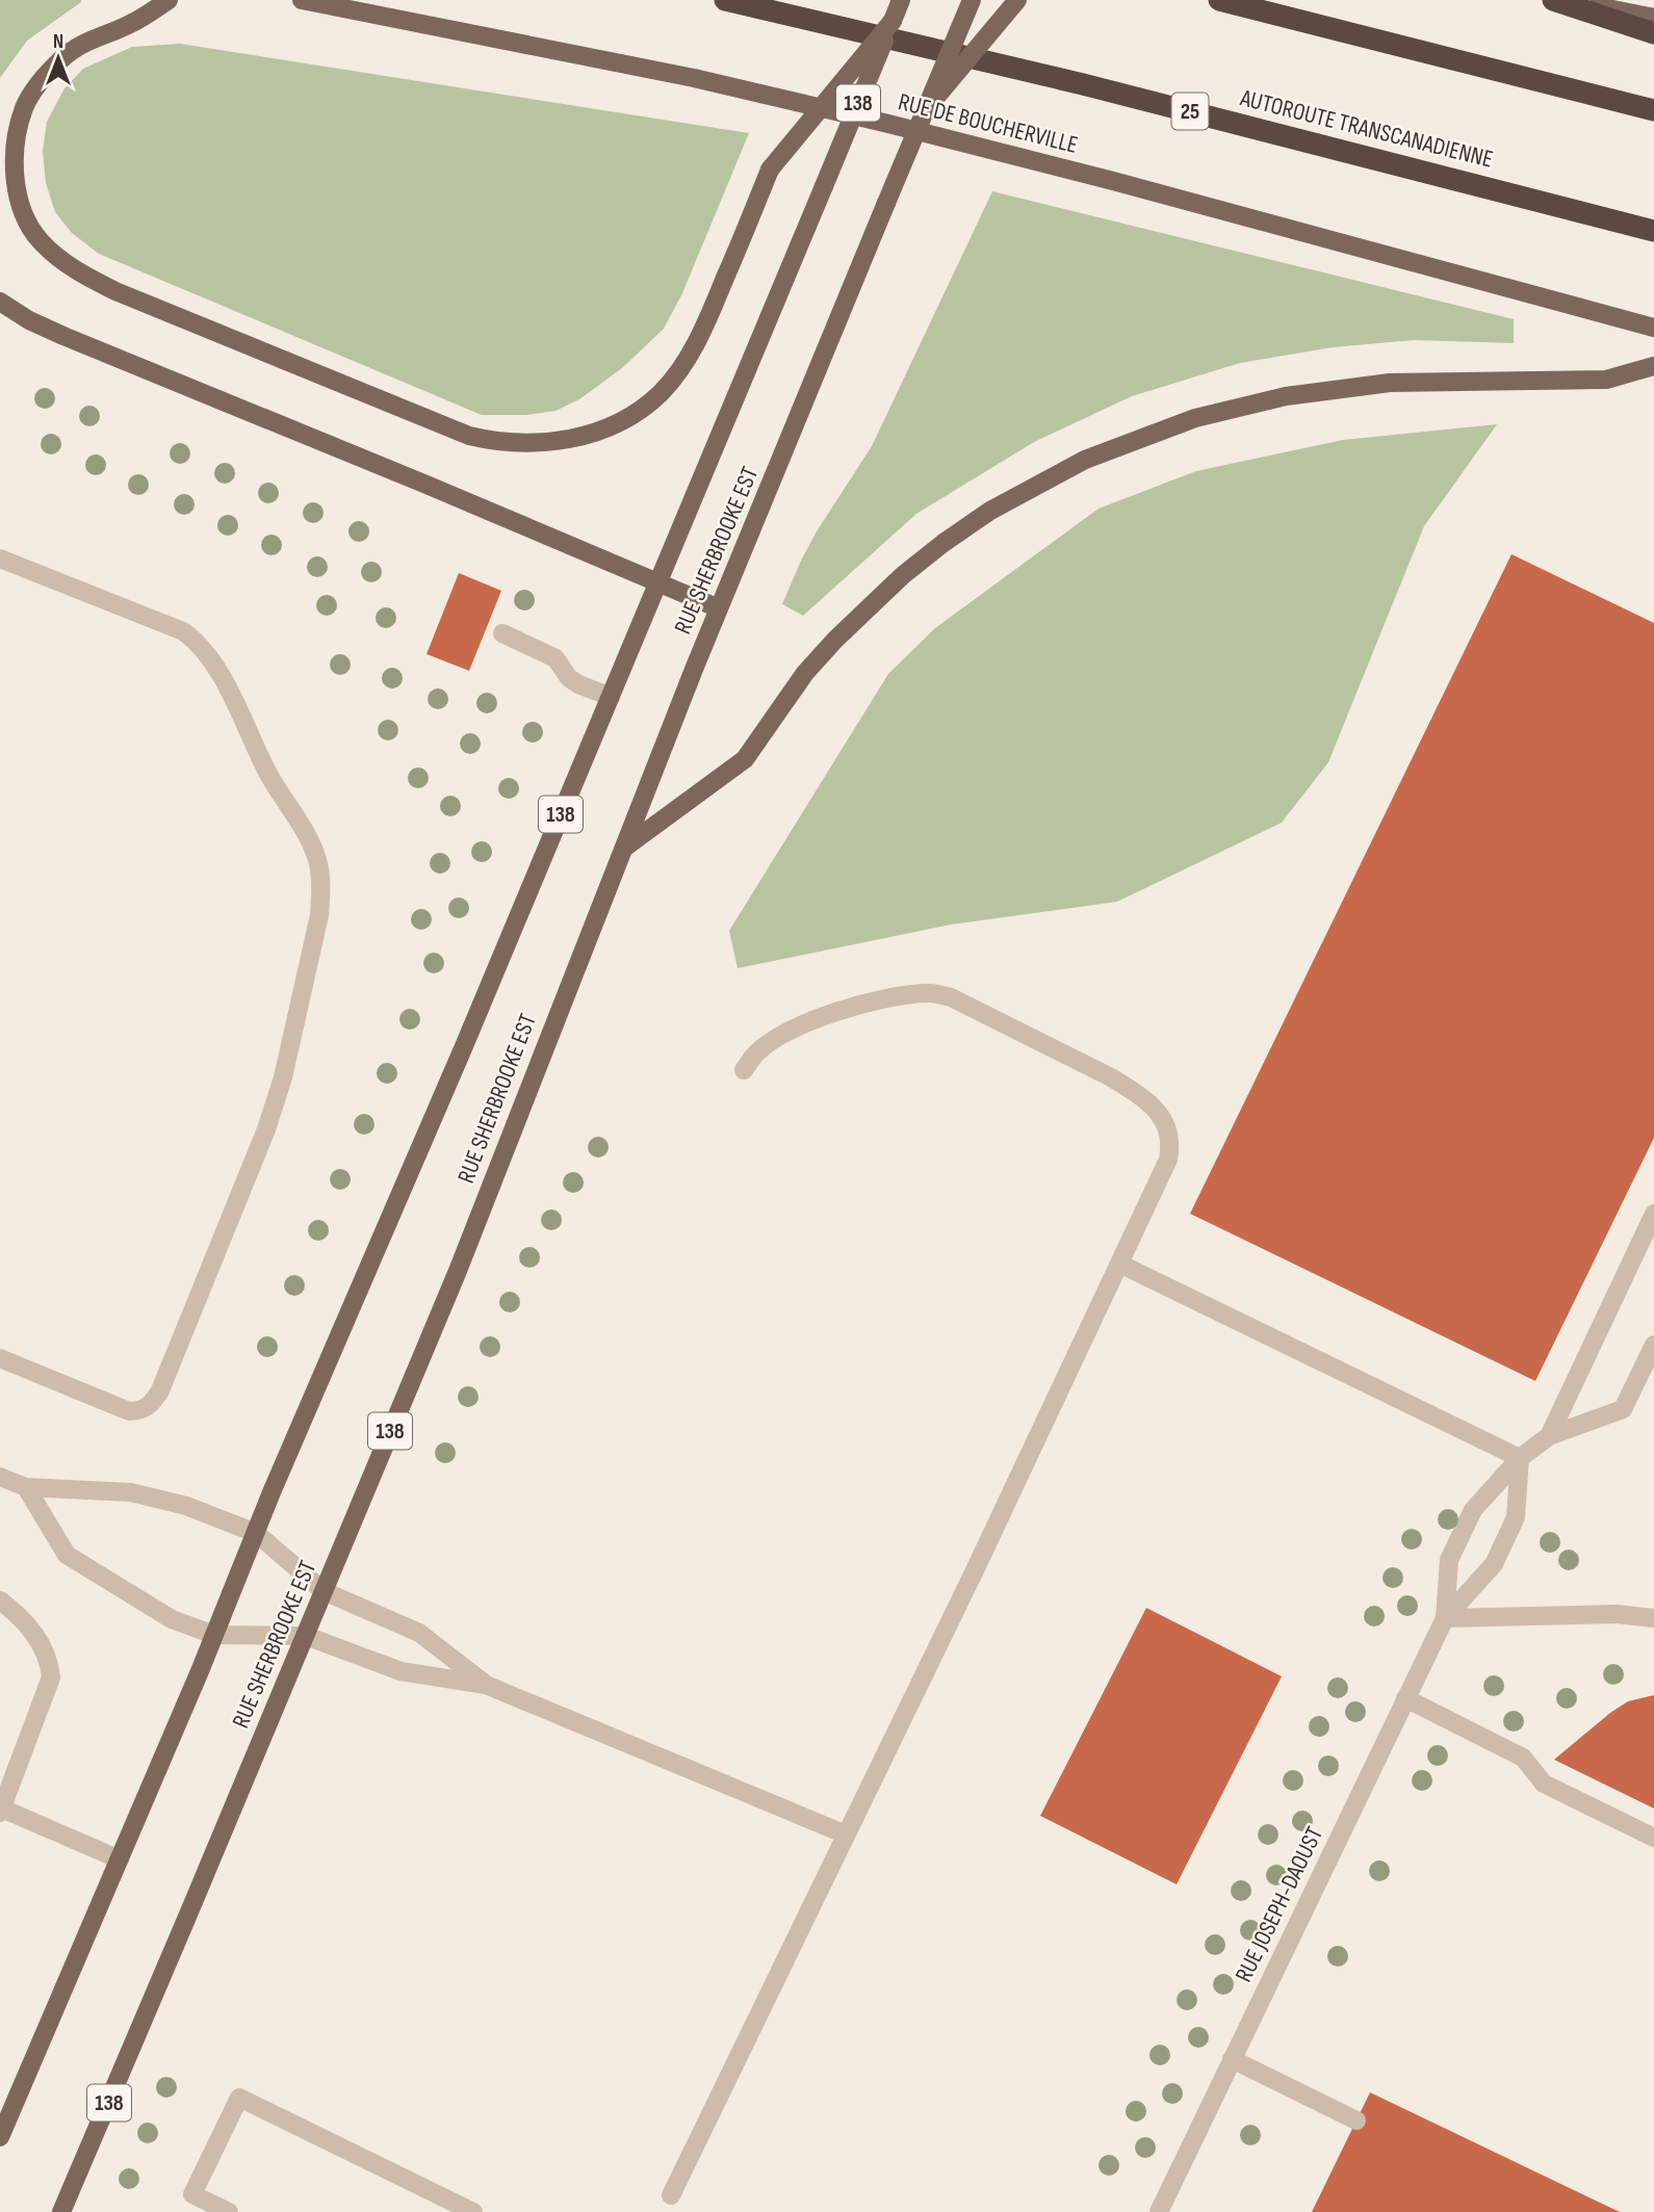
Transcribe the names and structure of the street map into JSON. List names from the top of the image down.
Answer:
{
  "streets": {
    "highway": ["25", "AUTOROUTE TRANSCANADIENNE"],
    "main road": ["138", "RUE DE BOUCHERVILLE", "RUE SHERBROOKE EST"],
    "street": ["RUE JOSEPH-DAOUST"]
  },
  "north": "top"
}
